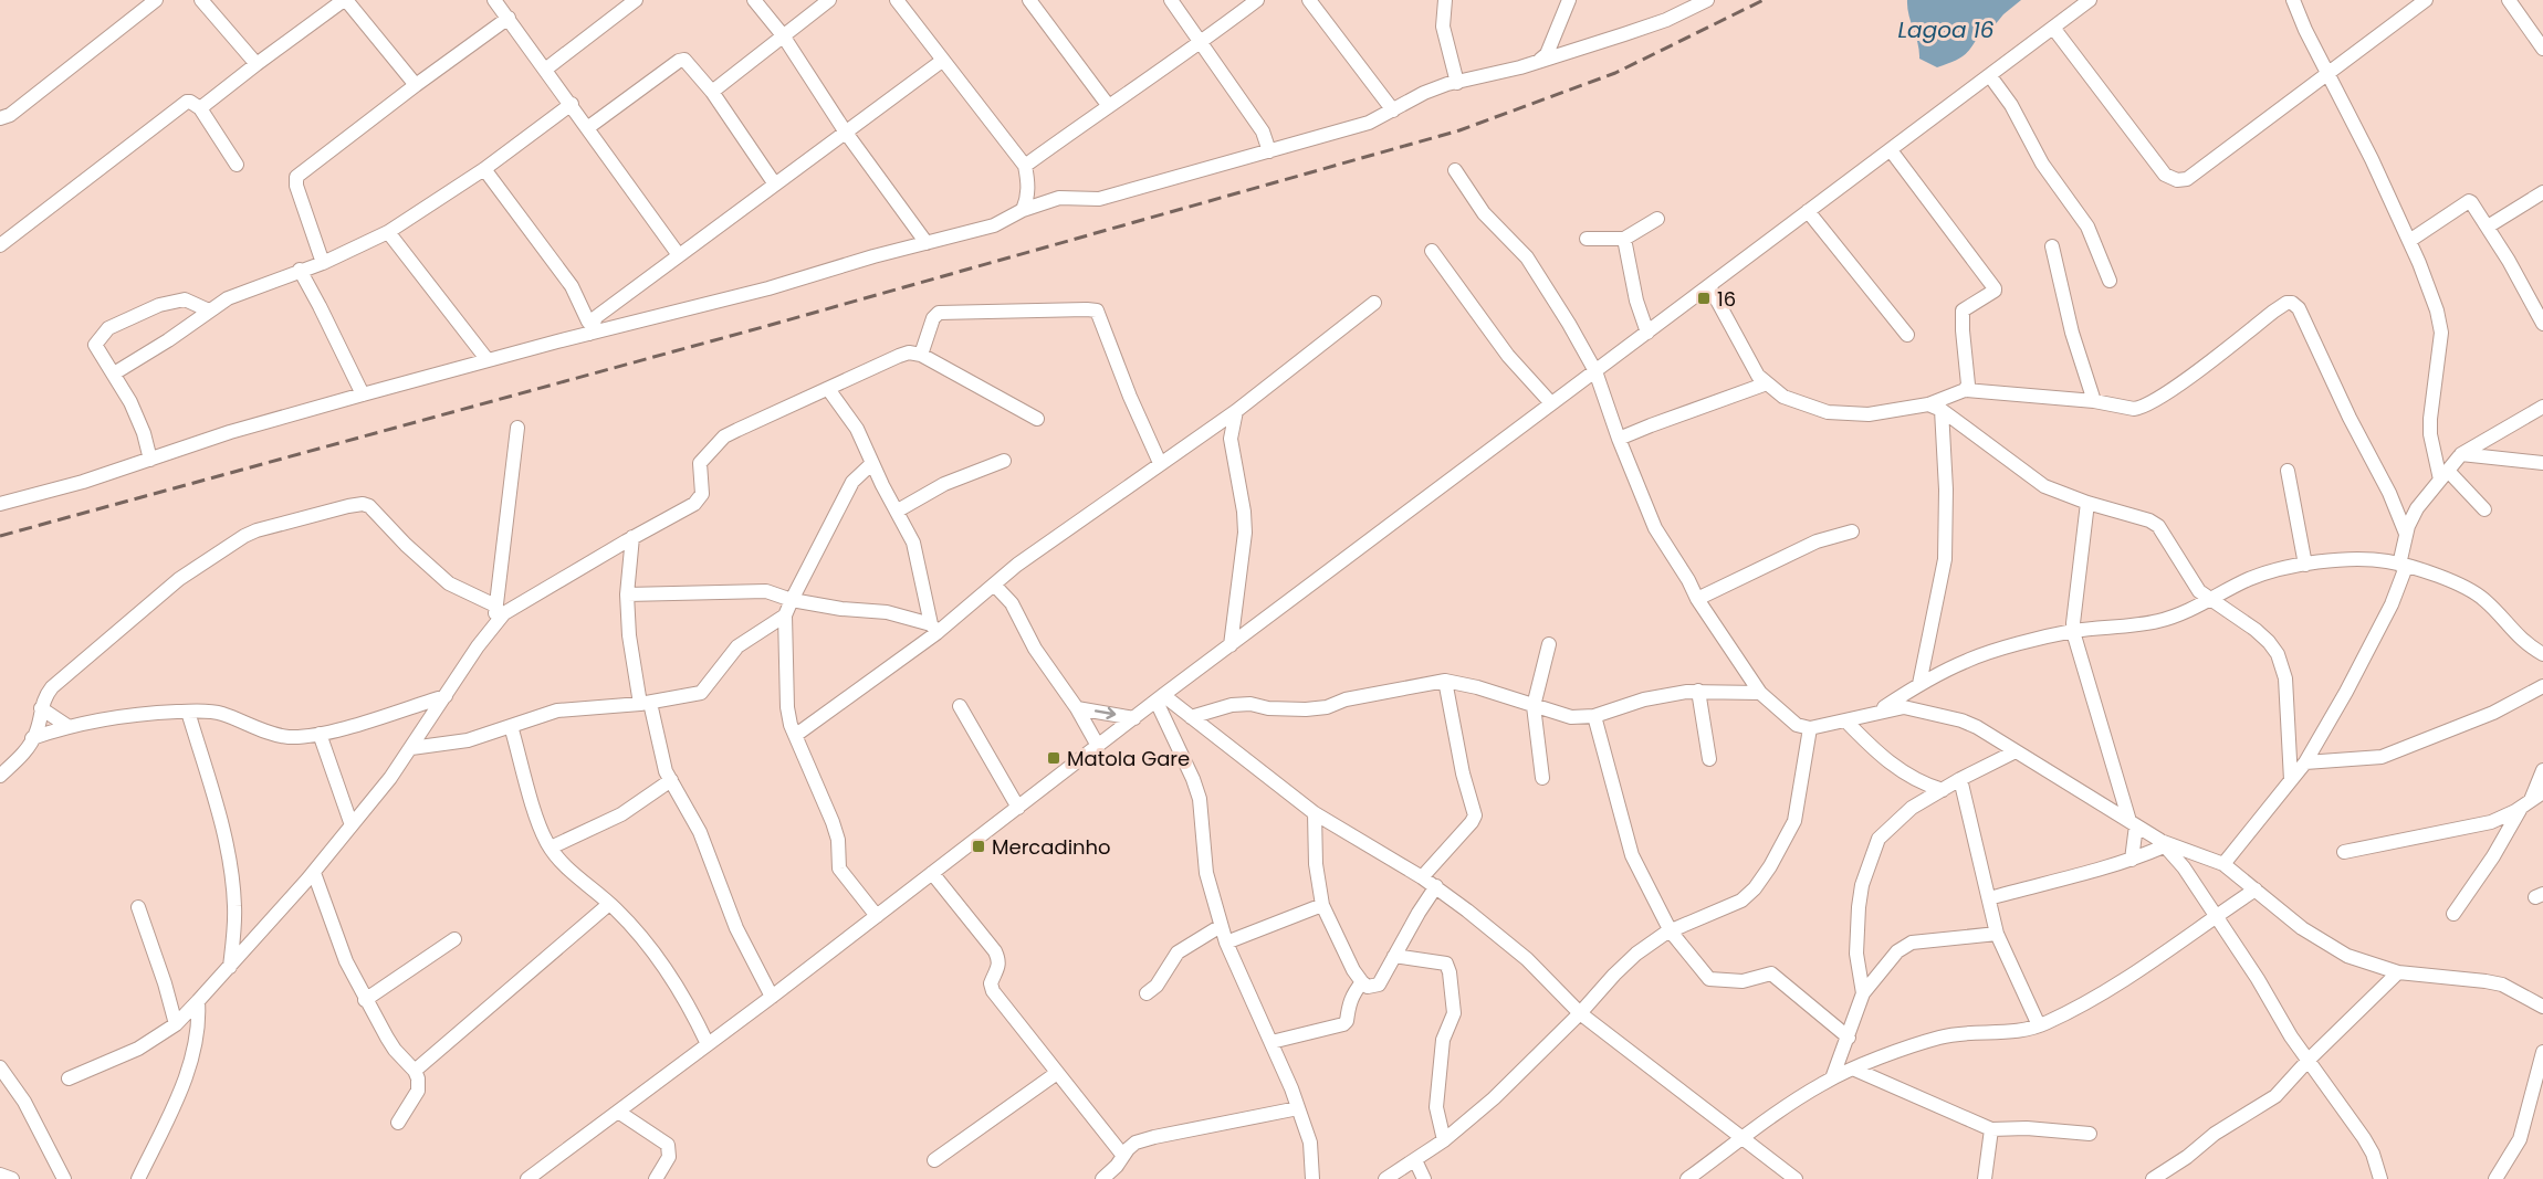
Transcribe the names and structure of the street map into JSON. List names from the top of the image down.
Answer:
{
  "water": ["Lagoa 16"],
  "places": {
    "transit": ["16", "Matola Gare", "Mercadinho"]
  }
}
